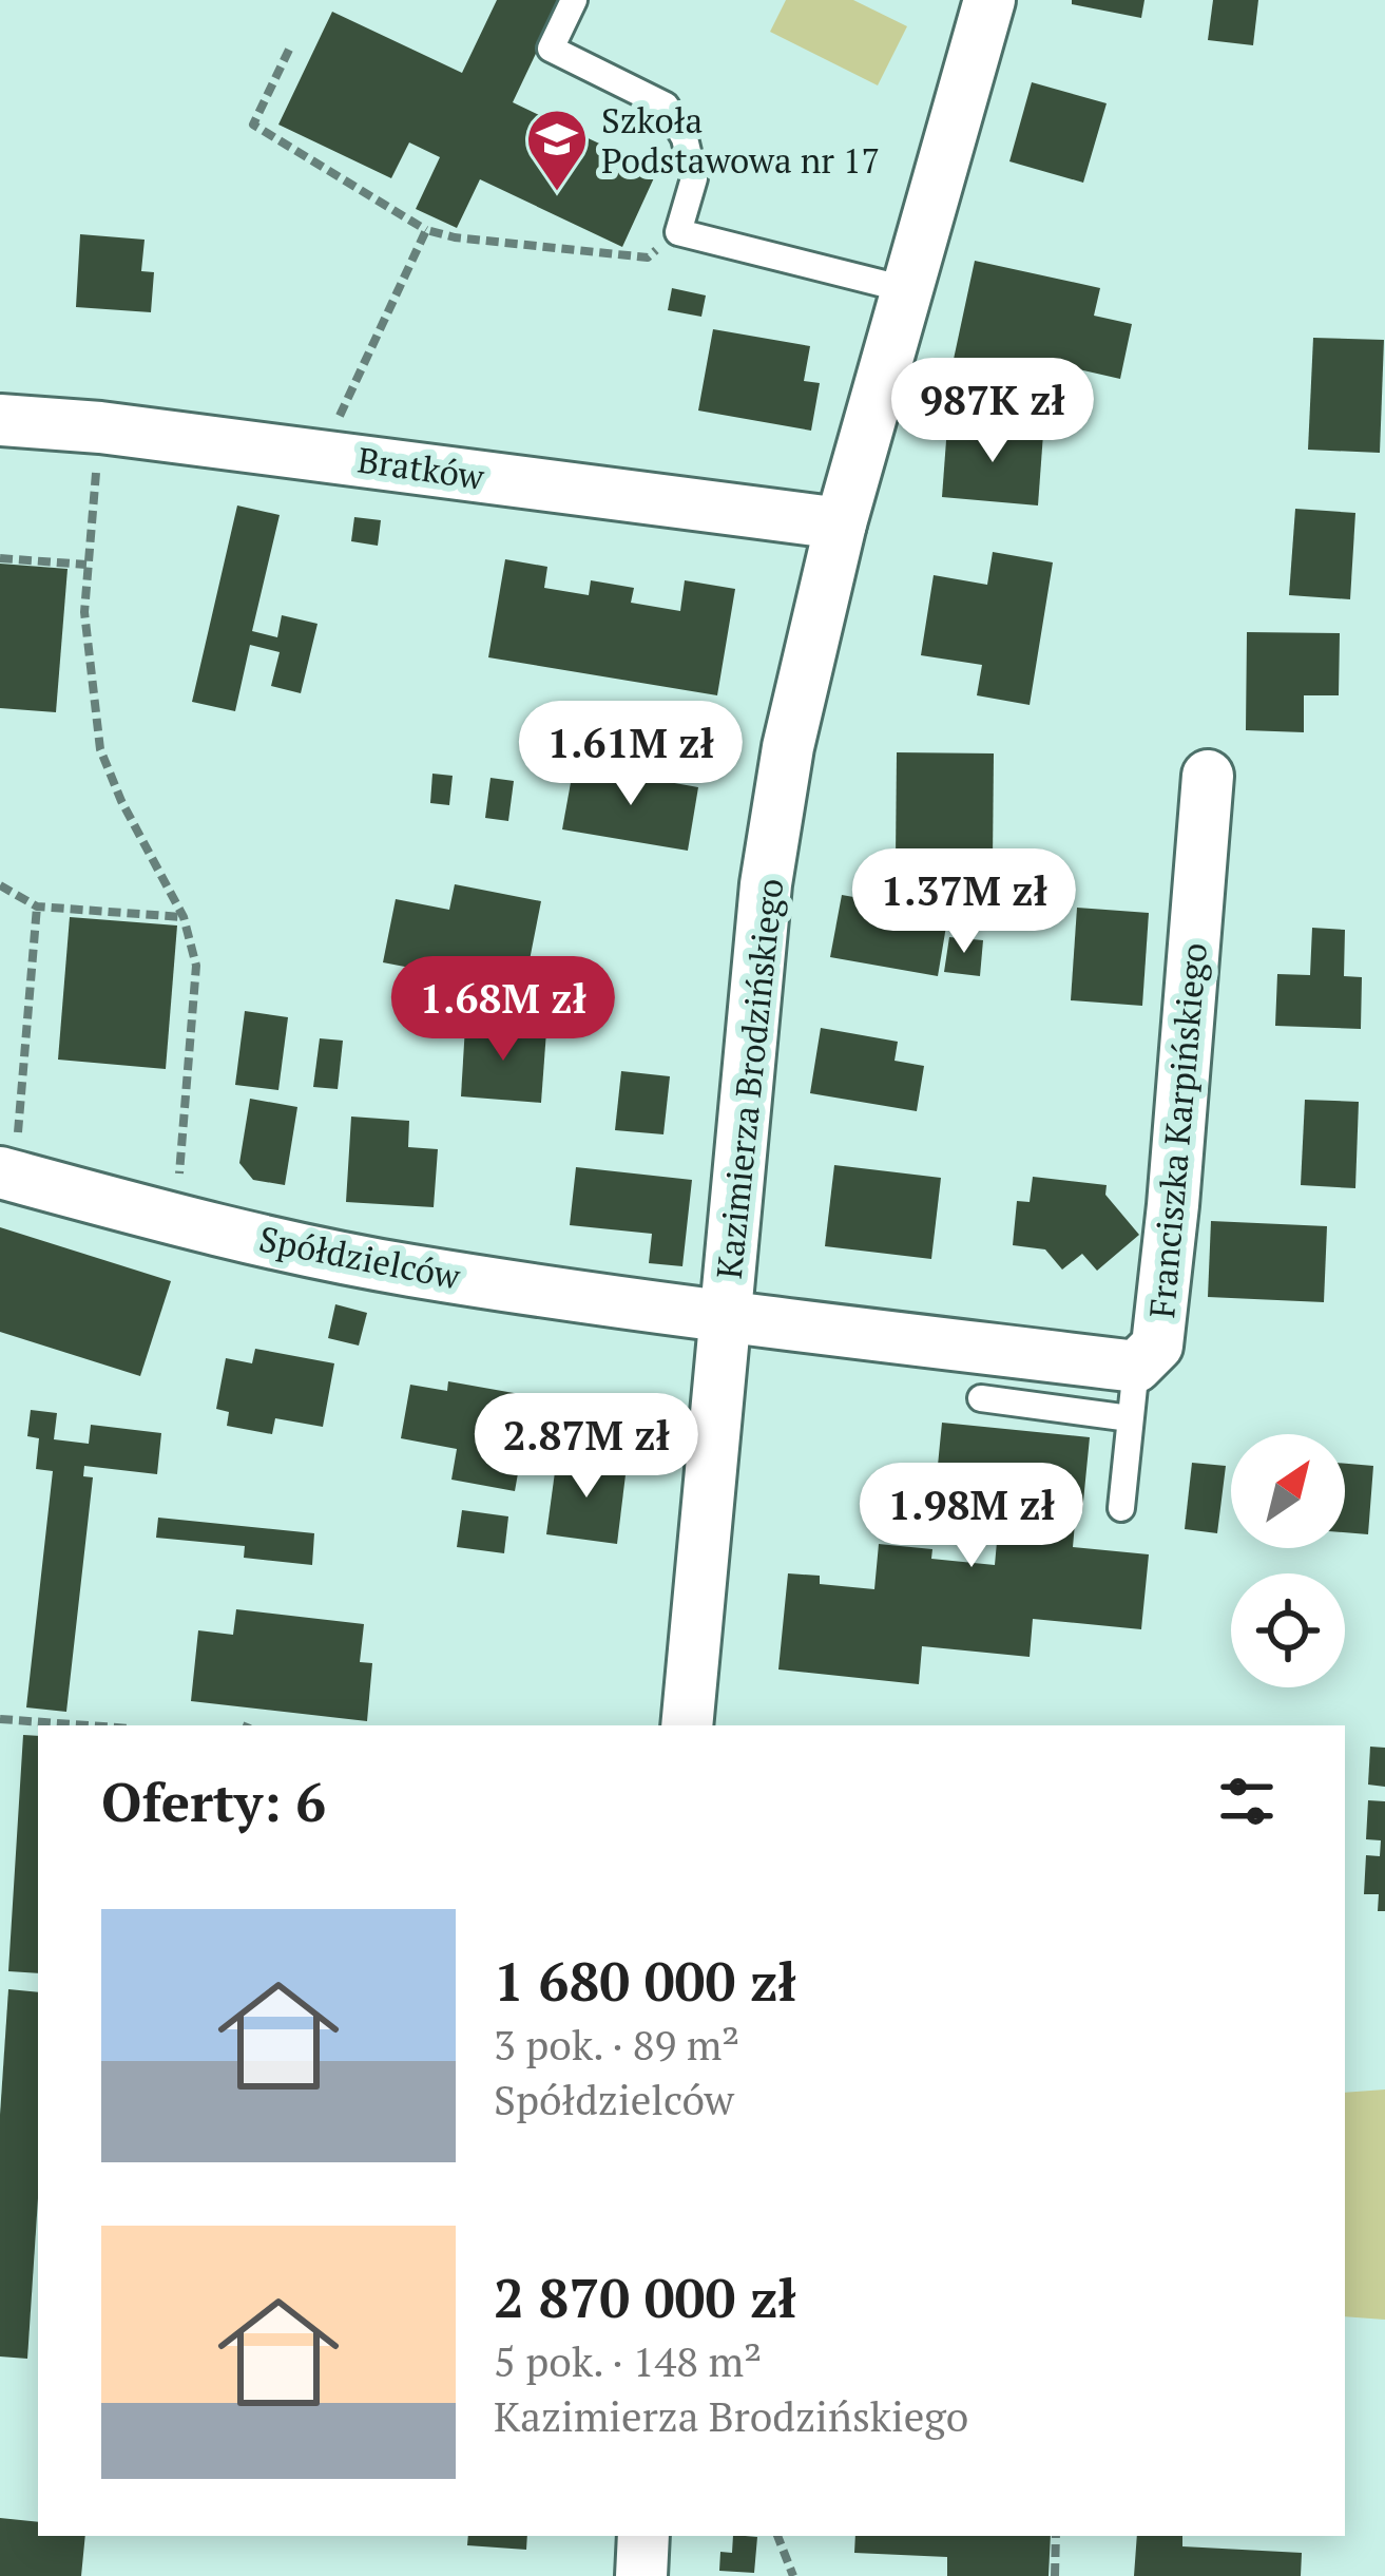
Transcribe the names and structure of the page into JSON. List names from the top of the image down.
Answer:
{
  "streets": {
    "street": [
      "Bratków",
      "Kazimierza Brodzińskiego",
      "Franciszka Karpińskiego",
      "Spółdzielców"
    ]
  },
  "crossings": [
    ["Bratków", "Kazimierza Brodzińskiego"],
    ["Kazimierza Brodzińskiego", "Franciszka Karpińskiego"],
    ["Kazimierza Brodzińskiego", "Spółdzielców"],
    ["Franciszka Karpińskiego", "Spółdzielców"]
  ],
  "places": {
    "school or university": ["Szkoła Podstawowa nr 17"]
  },
  "north": "top right",
  "page": {
    "price": [
      "987K zł",
      "1.61M zł",
      "1.37M zł",
      "1.68M zł",
      "2.87M zł",
      "1.98M zł"
    ],
    "heading": "Oferty: 6",
    "list": [
      {
        "name": "1 680 000 zł",
        "note": "3 pok. · 89 m² · Spółdzielców"
      },
      {
        "name": "2 870 000 zł",
        "note": "5 pok. · 148 m² · Kazimierza Brodzińskiego"
      }
    ]
  }
}
